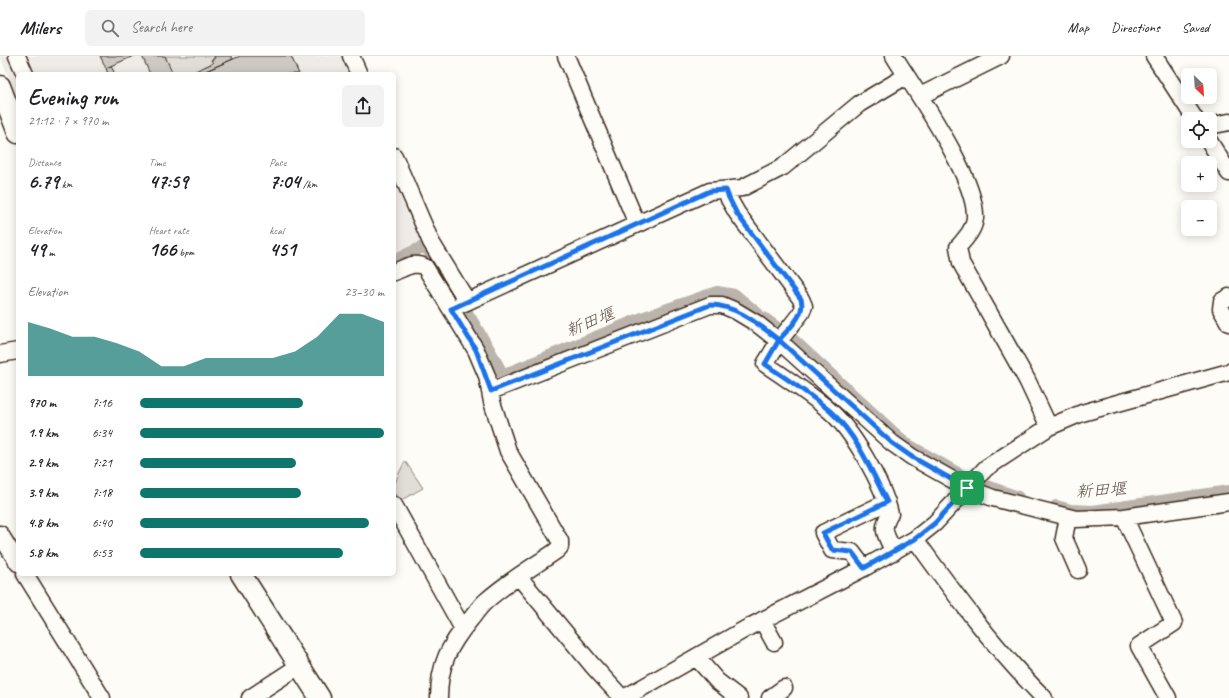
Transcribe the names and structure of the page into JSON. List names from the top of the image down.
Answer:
{
  "water": ["新田堰"],
  "north": "bottom right",
  "page": {
    "header": "Milers",
    "search": "Search here",
    "nav": ["Map", "Directions", "Saved"],
    "map_buttons": ["+", "−"],
    "heading": ["Evening run", "21:12 · 7 × 970 m"],
    "stats": [
      ["Distance", "6.79 km"],
      ["Time", "47:59"],
      ["Pace", "7:04 /km"],
      ["Elevation", "49 m"],
      ["Heart rate", "166 bpm"],
      ["kcal", "451"]
    ],
    "chart": ["Elevation", "23–30 m"],
    "list": [
      {
        "name": "970 m",
        "note": "7:16"
      },
      {
        "name": "1.9 km",
        "note": "6:34"
      },
      {
        "name": "2.9 km",
        "note": "7:21"
      },
      {
        "name": "3.9 km",
        "note": "7:18"
      },
      {
        "name": "4.8 km",
        "note": "6:40"
      },
      {
        "name": "5.8 km",
        "note": "6:53"
      }
    ]
  }
}
